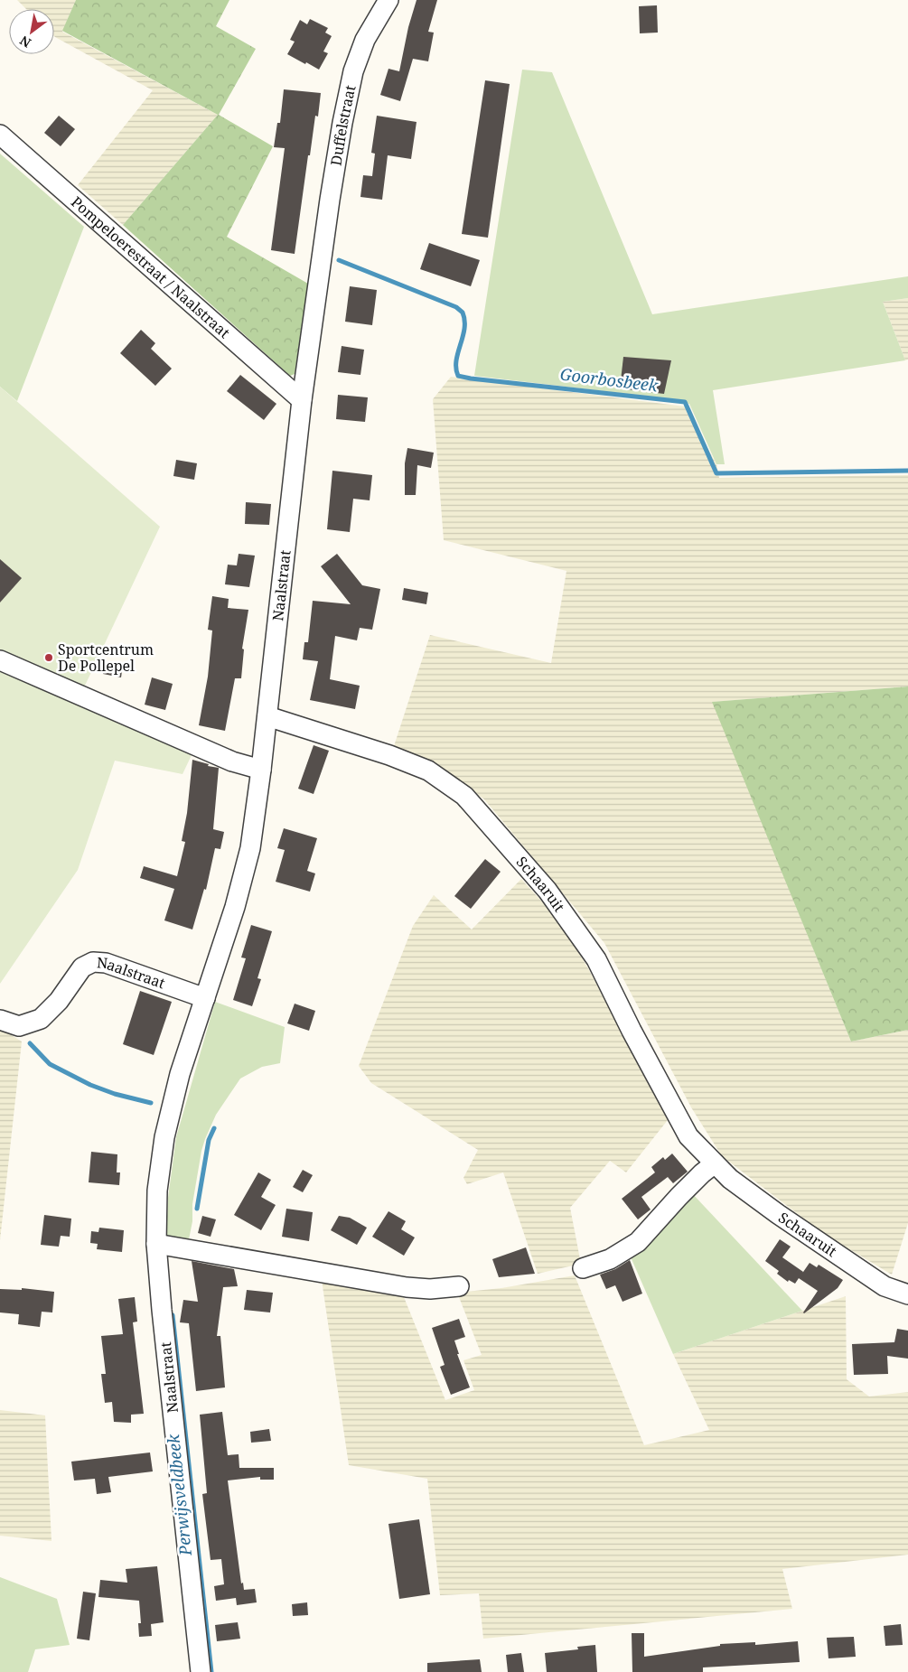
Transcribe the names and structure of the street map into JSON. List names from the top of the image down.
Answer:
{
  "streets": {
    "street": [
      "Duffelstraat",
      "Pompeloerestraat / Naalstraat",
      "Naalstraat",
      "Schaaruit"
    ]
  },
  "crossings": [
    ["Duffelstraat", "Pompeloerestraat / Naalstraat"],
    ["Duffelstraat", "Naalstraat"],
    ["Pompeloerestraat / Naalstraat", "Naalstraat"],
    ["Naalstraat", "Schaaruit"]
  ],
  "water": ["Goorbosbeek", "Perwijsveldbeek"],
  "places": ["Sportcentrum De Pollepel"],
  "north": "bottom left"
}
